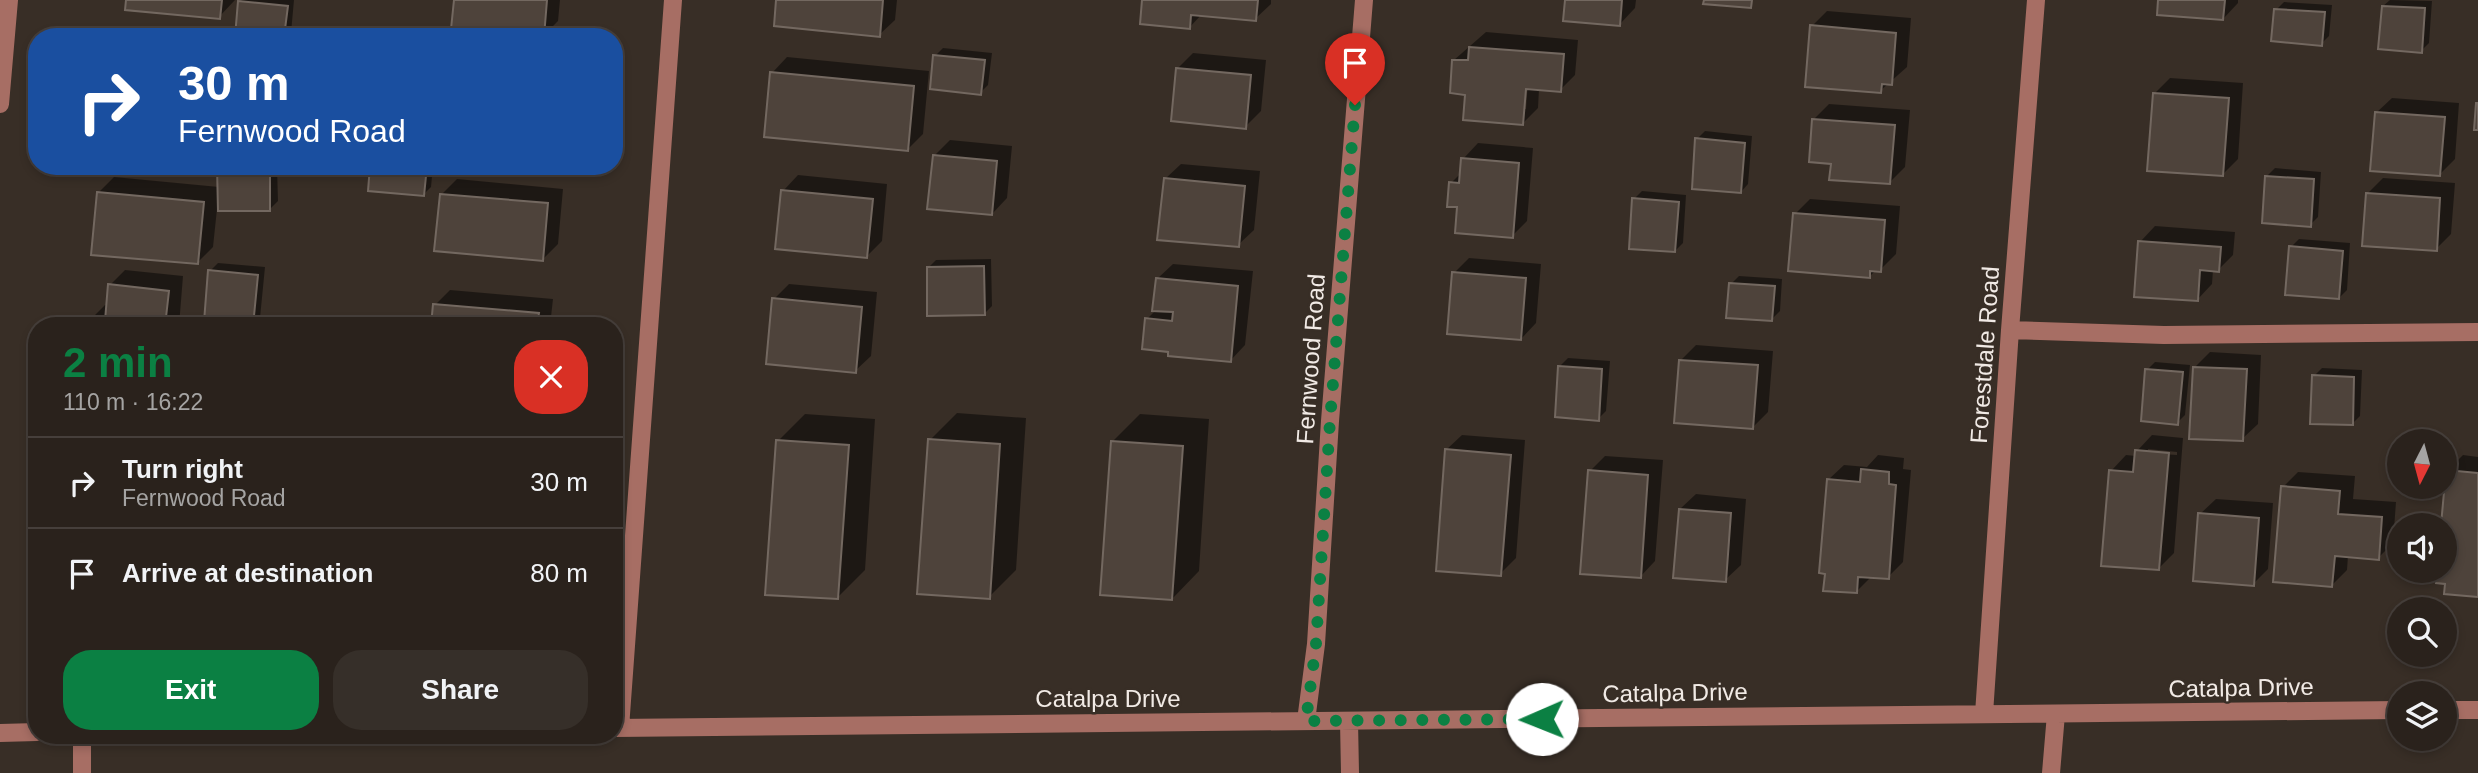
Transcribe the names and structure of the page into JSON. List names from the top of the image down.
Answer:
{
  "streets": {
    "street": ["Forestdale Road", "Fernwood Road", "Catalpa Drive"]
  },
  "crossings": [
    ["Forestdale Road", "Catalpa Drive"],
    ["Fernwood Road", "Catalpa Drive"]
  ],
  "north": "bottom",
  "page": {
    "turn": ["30 m", "Fernwood Road"],
    "heading": ["2 min", "110 m · 16:22"],
    "list": [
      {
        "name": "Turn right",
        "note": "Fernwood Road",
        "value": "30 m"
      },
      {
        "name": "Arrive at destination",
        "value": "80 m"
      }
    ],
    "buttons": ["Exit", "Share"]
  }
}
